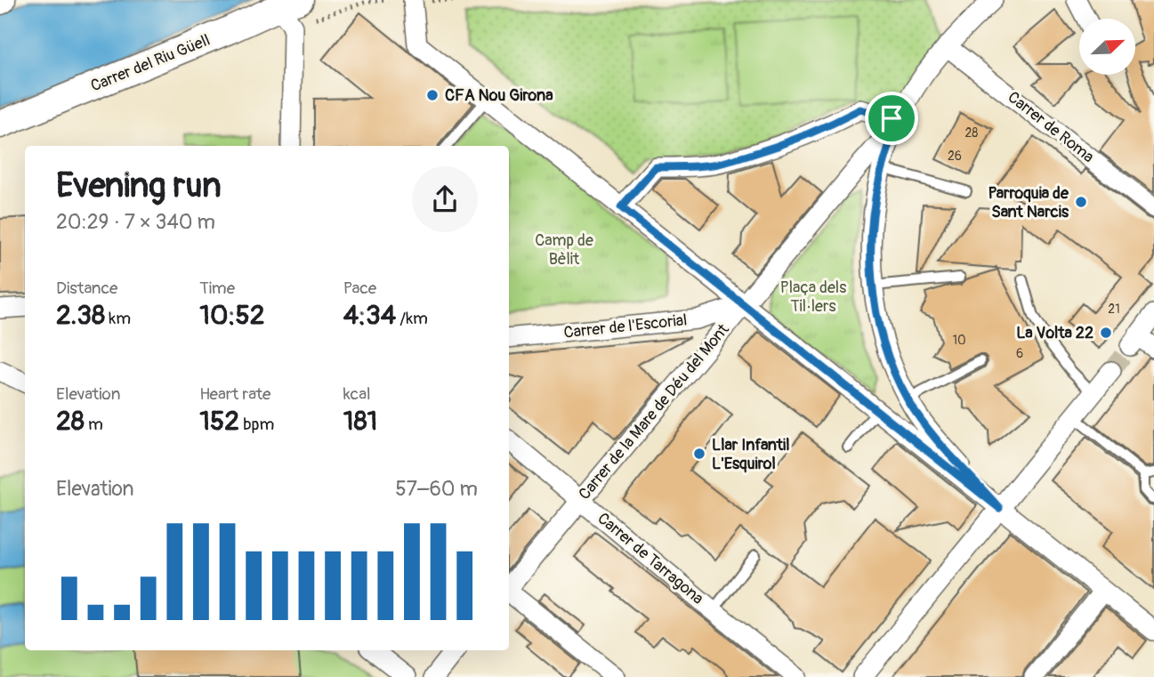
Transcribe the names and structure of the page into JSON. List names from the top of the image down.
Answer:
{
  "streets": {
    "street": [
      "Carrer del Riu Güell",
      "Carrer de Roma",
      "Carrer de l'Escorial",
      "Carrer de la Mare de Déu del Mont",
      "Carrer de Tarragona"
    ]
  },
  "crossings": [
    ["Carrer de l'Escorial", "Carrer de la Mare de Déu del Mont"],
    ["Carrer de la Mare de Déu del Mont", "Carrer de Tarragona"]
  ],
  "parks": ["Camp de Bèlit", "Plaça dels Til·lers"],
  "places": [
    "CFA Nou Girona",
    "Parroquia de Sant Narcis",
    "La Volta 22",
    "Llar Infantil L'Esquirol"
  ],
  "house_numbers": [
    "28",
    "26",
    "21",
    "10",
    "6"
  ],
  "north": "top right",
  "page": {
    "heading": ["Evening run", "20:29 · 7 × 340 m"],
    "stats": [
      ["Distance", "2.38 km"],
      ["Time", "10:52"],
      ["Pace", "4:34 /km"],
      ["Elevation", "28 m"],
      ["Heart rate", "152 bpm"],
      ["kcal", "181"]
    ],
    "chart": ["Elevation", "57–60 m"]
  }
}
